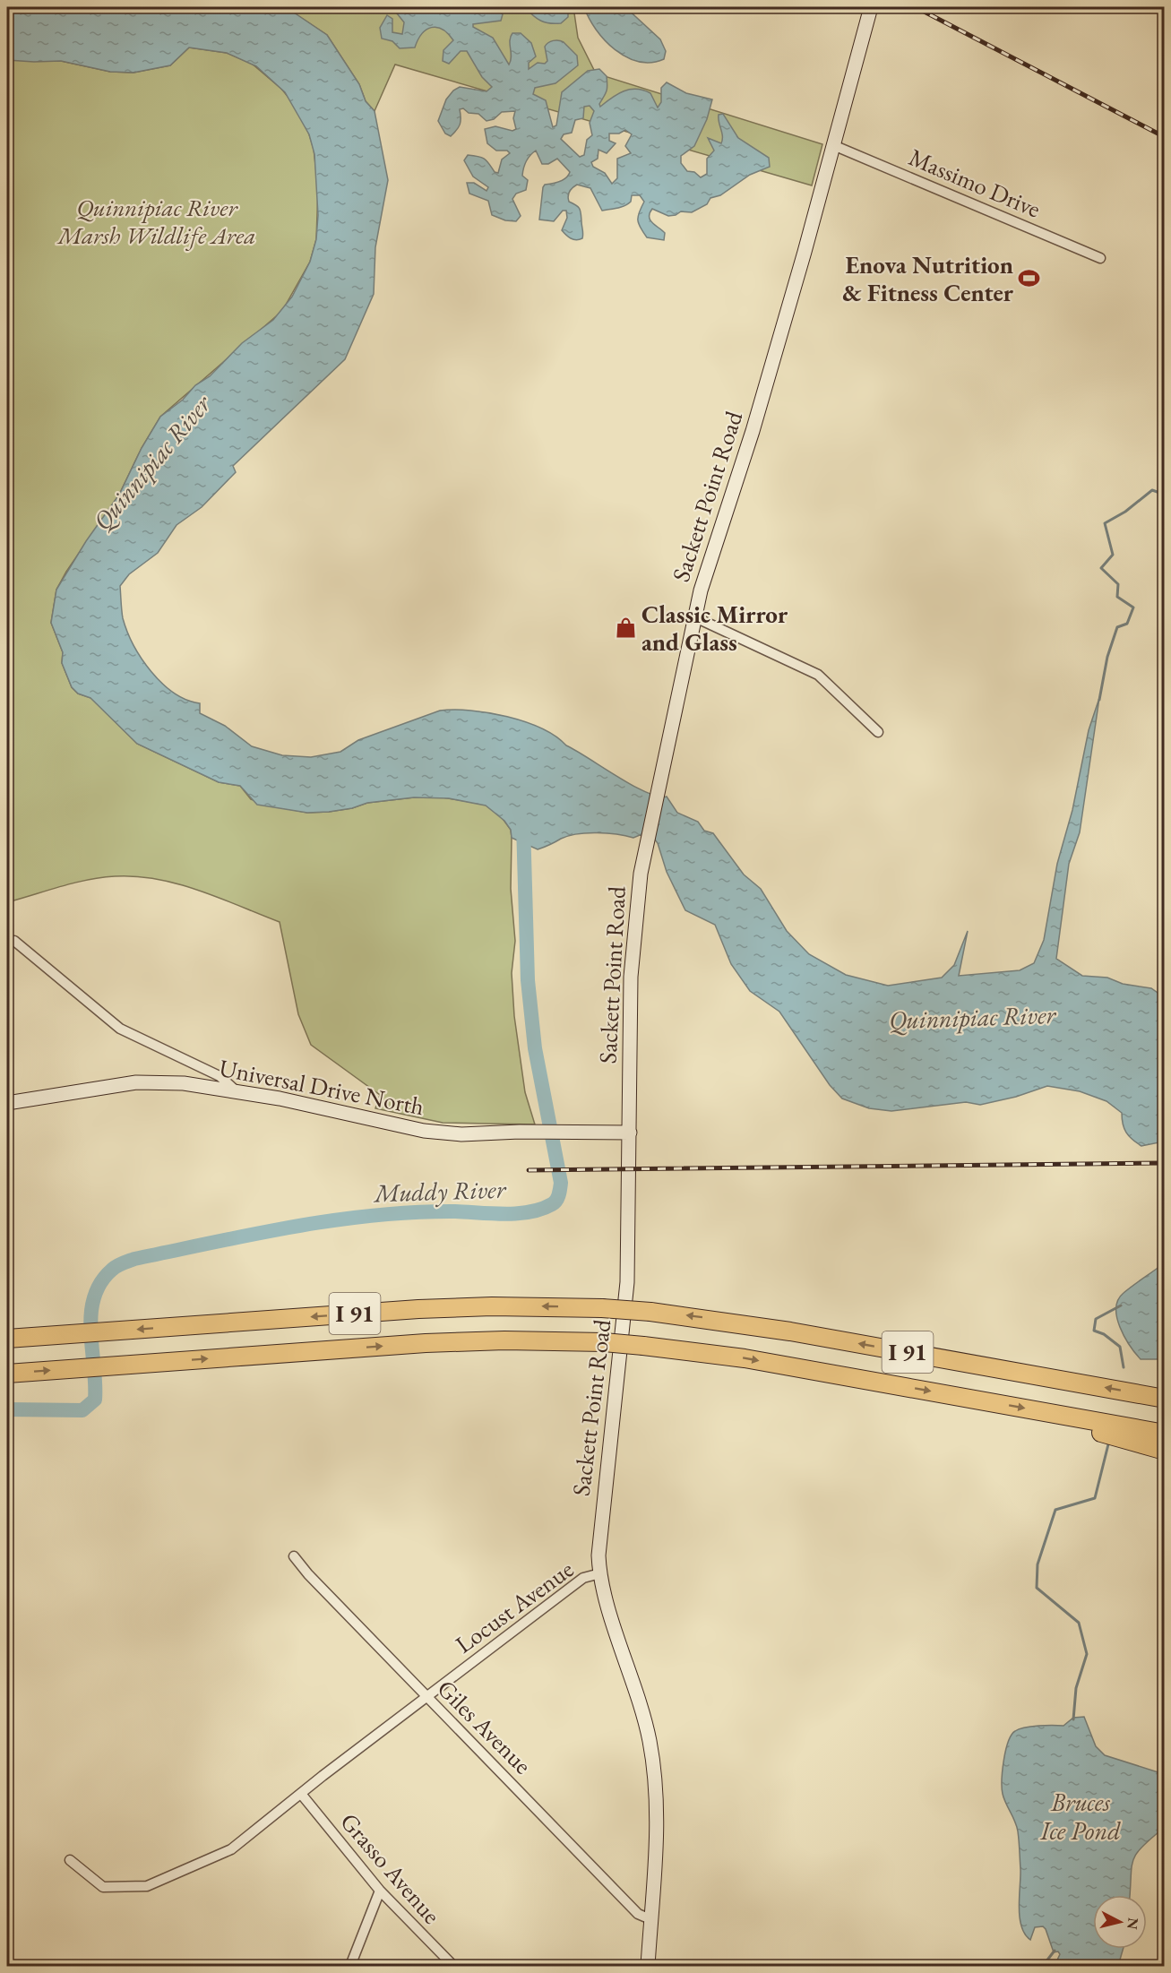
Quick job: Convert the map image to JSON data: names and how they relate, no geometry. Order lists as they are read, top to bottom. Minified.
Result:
{"streets":{"highway":["I 91"],"street":["Massimo Drive","Sackett Point Road","Universal Drive North","Locust Avenue","Giles Avenue","Grasso Avenue"]},"crossings":[["Massimo Drive","Sackett Point Road"],["Sackett Point Road","Universal Drive North"],["Sackett Point Road","Locust Avenue"],["Sackett Point Road","Giles Avenue"],["Locust Avenue","Giles Avenue"],["Locust Avenue","Grasso Avenue"]],"water":["Quinnipiac River","Muddy River","Bruces Ice Pond"],"parks":["Quinnipiac River Marsh Wildlife Area"],"places":{"sports":["Enova Nutrition & Fitness Center"],"shop":["Classic Mirror and Glass"]},"north":"right"}
